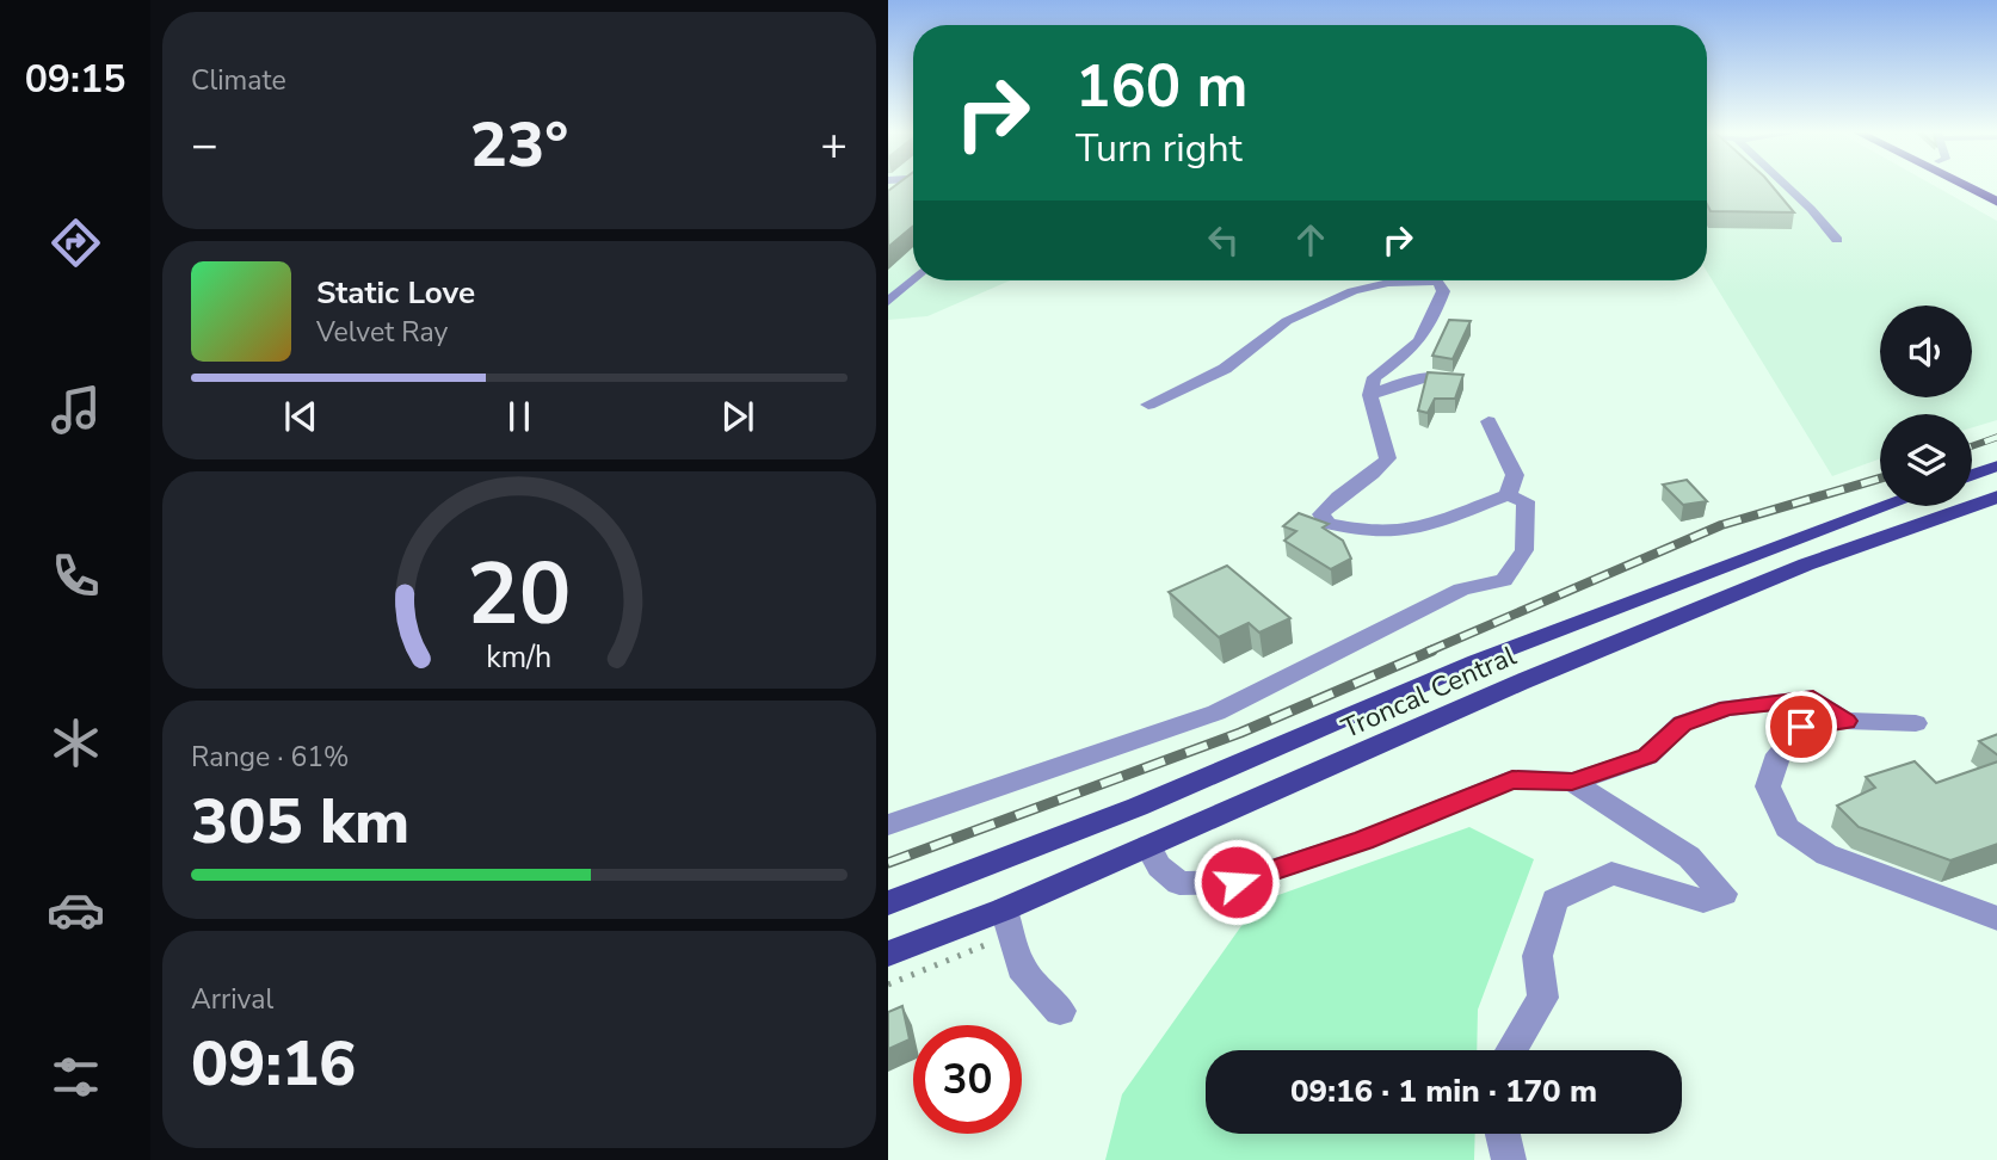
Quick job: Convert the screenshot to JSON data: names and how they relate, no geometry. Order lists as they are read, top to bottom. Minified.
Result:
{"streets":{"main road":["Troncal Central"]},"page":{"tabs":"09:15","tile":["Climate",["Range · 61%","305 km"],["Arrival","09:16"]],"turn":["160 m","Turn right"],"heat":["−","23°","+"],"song":["Static Love","Velvet Ray"],"limit":"30","trip":"09:16 · 1 min · 170 m","gauge":["20","km/h"]}}
